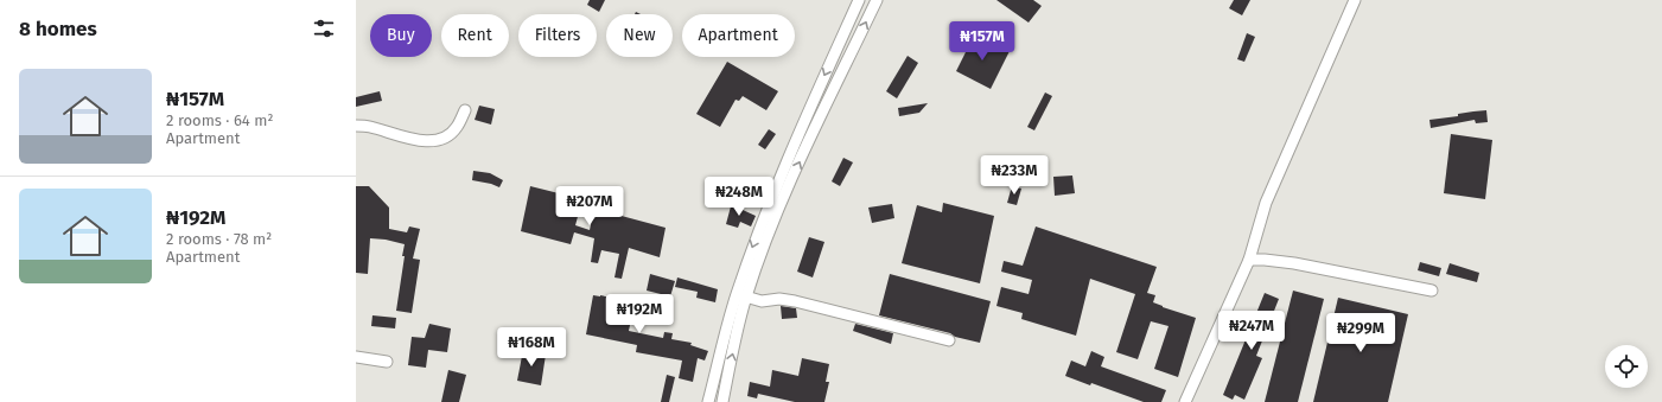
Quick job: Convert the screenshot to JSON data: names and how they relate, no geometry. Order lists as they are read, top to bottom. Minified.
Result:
{"page":{"heading":"8 homes","chip":["Buy","Rent","Filters","New","Apartment"],"price":["₦157M","₦233M","₦248M","₦207M","₦192M","₦247M","₦299M","₦168M"],"list":[{"name":"₦157M","note":"2 rooms · 64 m² · Apartment"},{"name":"₦192M","note":"2 rooms · 78 m² · Apartment"}]}}
